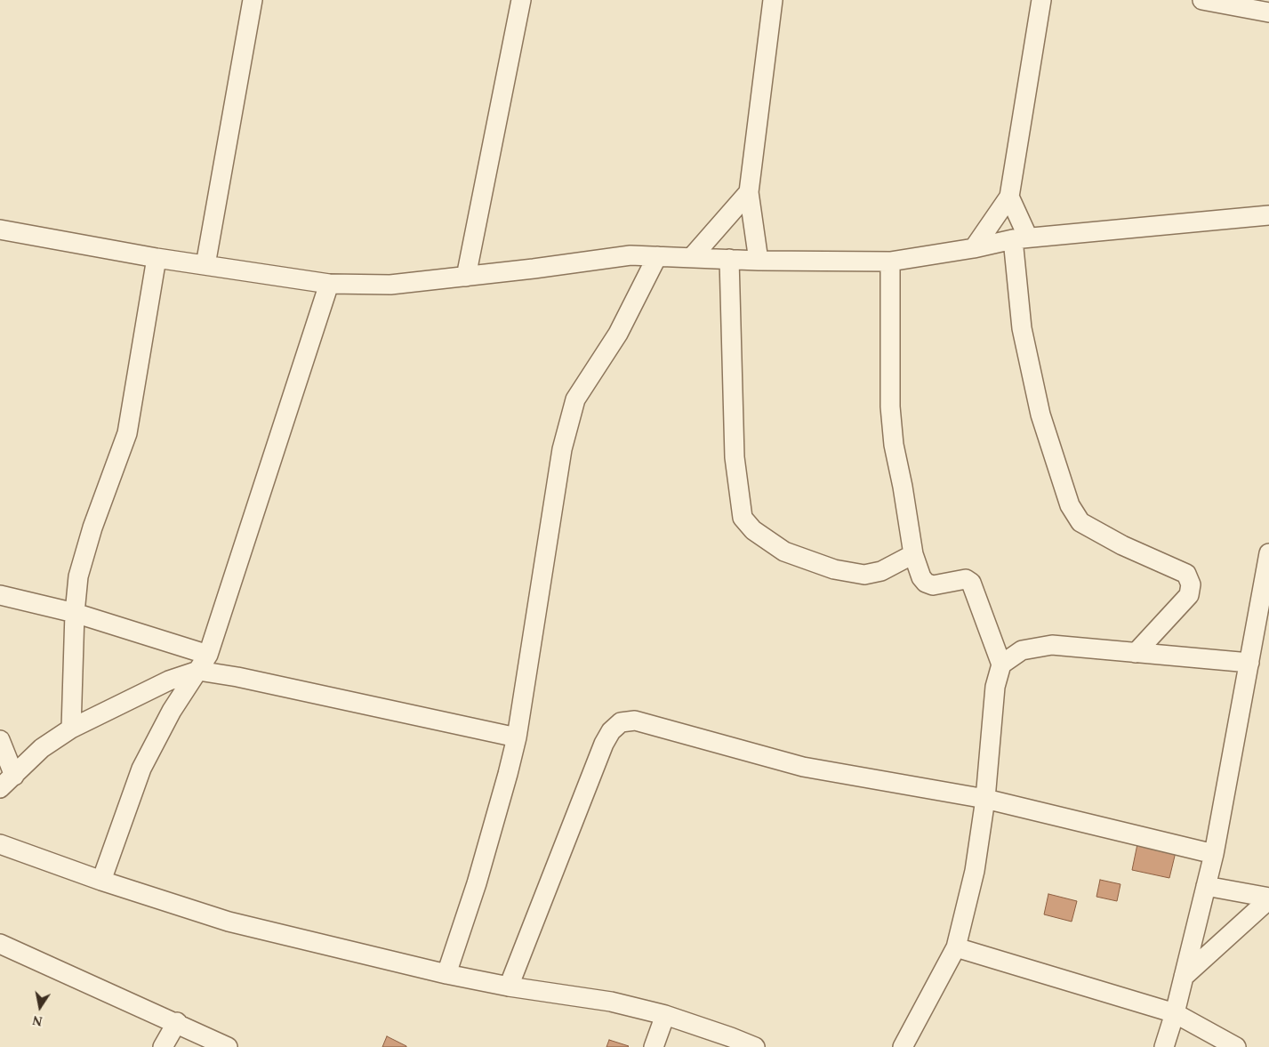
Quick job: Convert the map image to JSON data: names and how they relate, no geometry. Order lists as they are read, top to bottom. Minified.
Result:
{"north":"bottom"}
